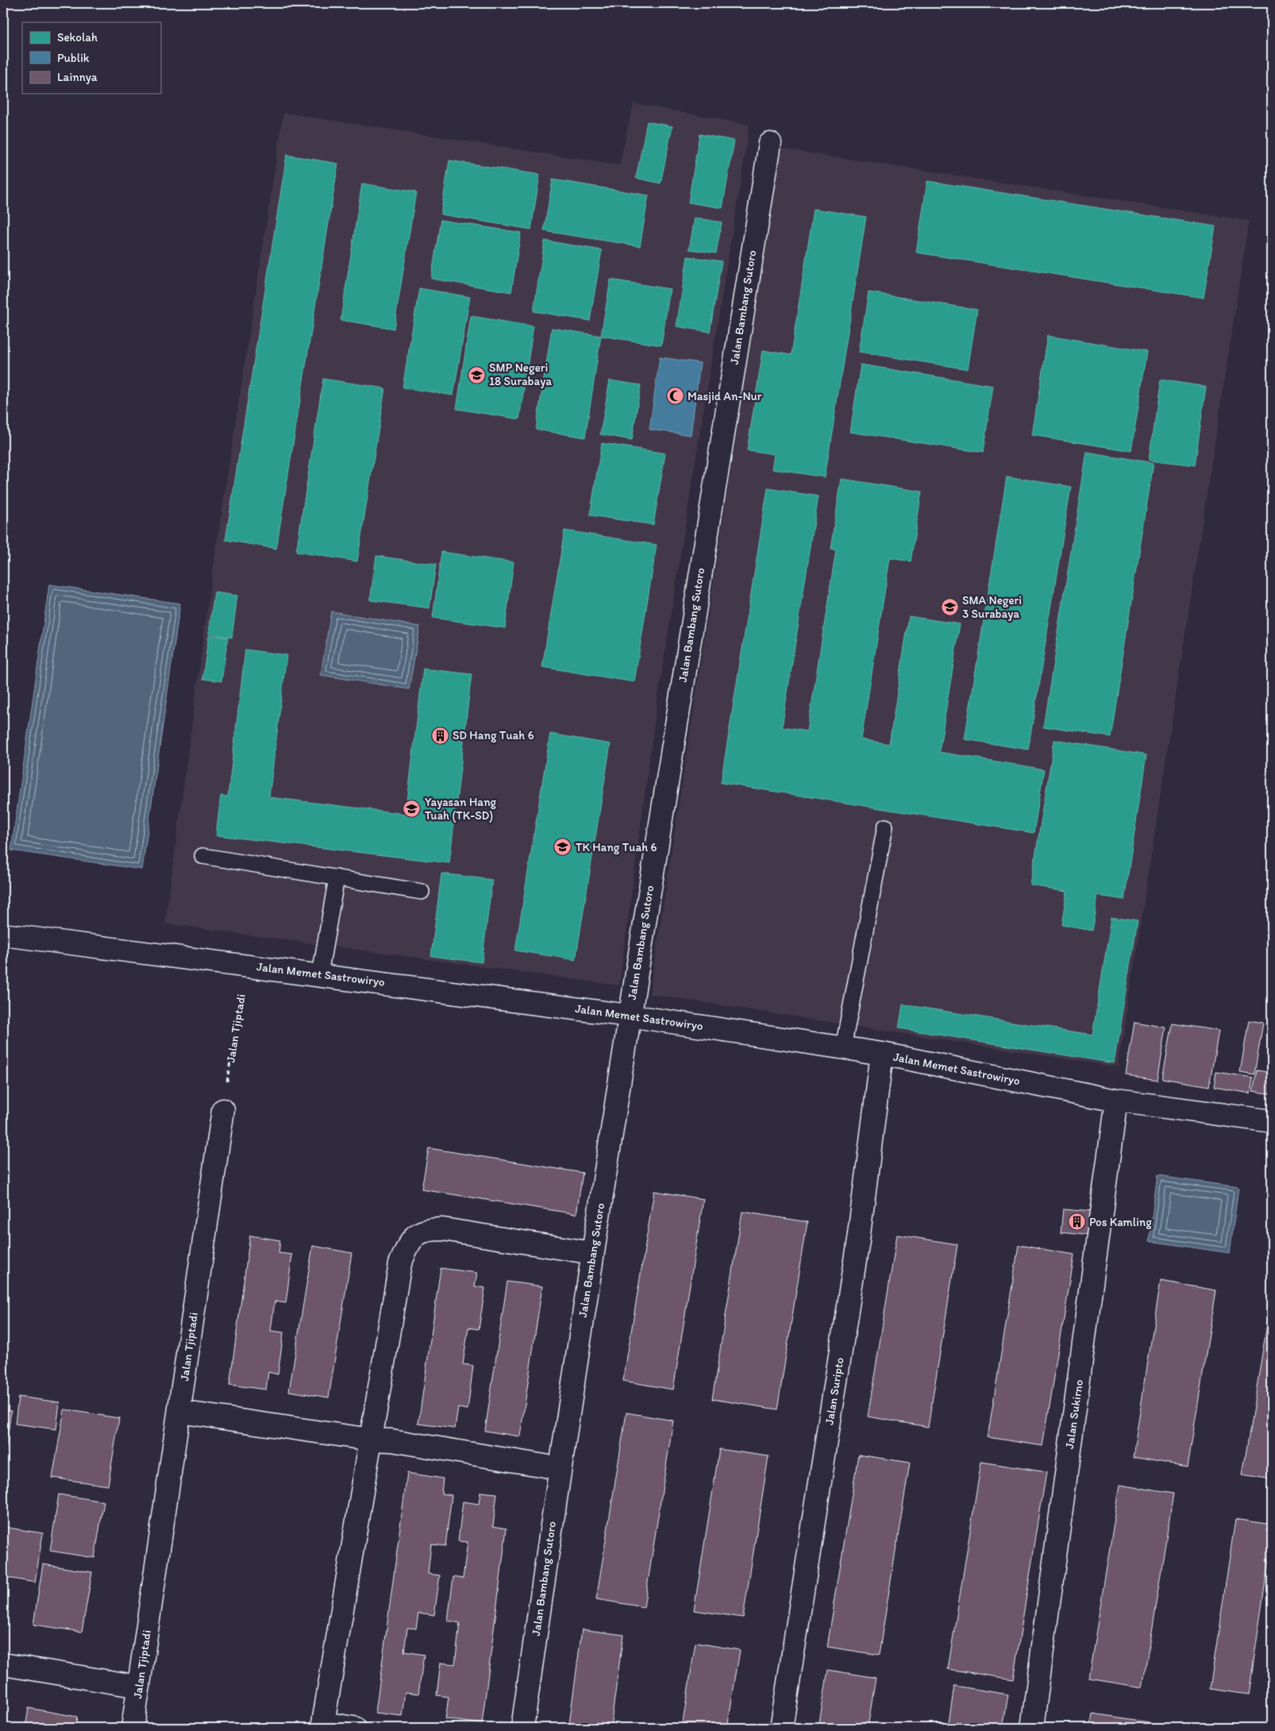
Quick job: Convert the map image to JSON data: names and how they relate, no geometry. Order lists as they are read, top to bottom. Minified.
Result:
{"streets":{"street":["Jalan Bambang Sutoro","Jalan Memet Sastrowiryo","Jalan Tjiptadi","Jalan Suripto","Jalan Sukirno"]},"crossings":[["Jalan Bambang Sutoro","Jalan Memet Sastrowiryo"],["Jalan Memet Sastrowiryo","Jalan Tjiptadi"],["Jalan Memet Sastrowiryo","Jalan Suripto"],["Jalan Memet Sastrowiryo","Jalan Sukirno"]],"places":{"school or university":["SMP Negeri 18 Surabaya","SMA Negeri 3 Surabaya","Yayasan Hang Tuah (TK-SD)","TK Hang Tuah 6"],"mosque":["Masjid An-Nur"],"building":["SD Hang Tuah 6","Pos Kamling"]},"legend":["Sekolah","Publik","Lainnya"]}
